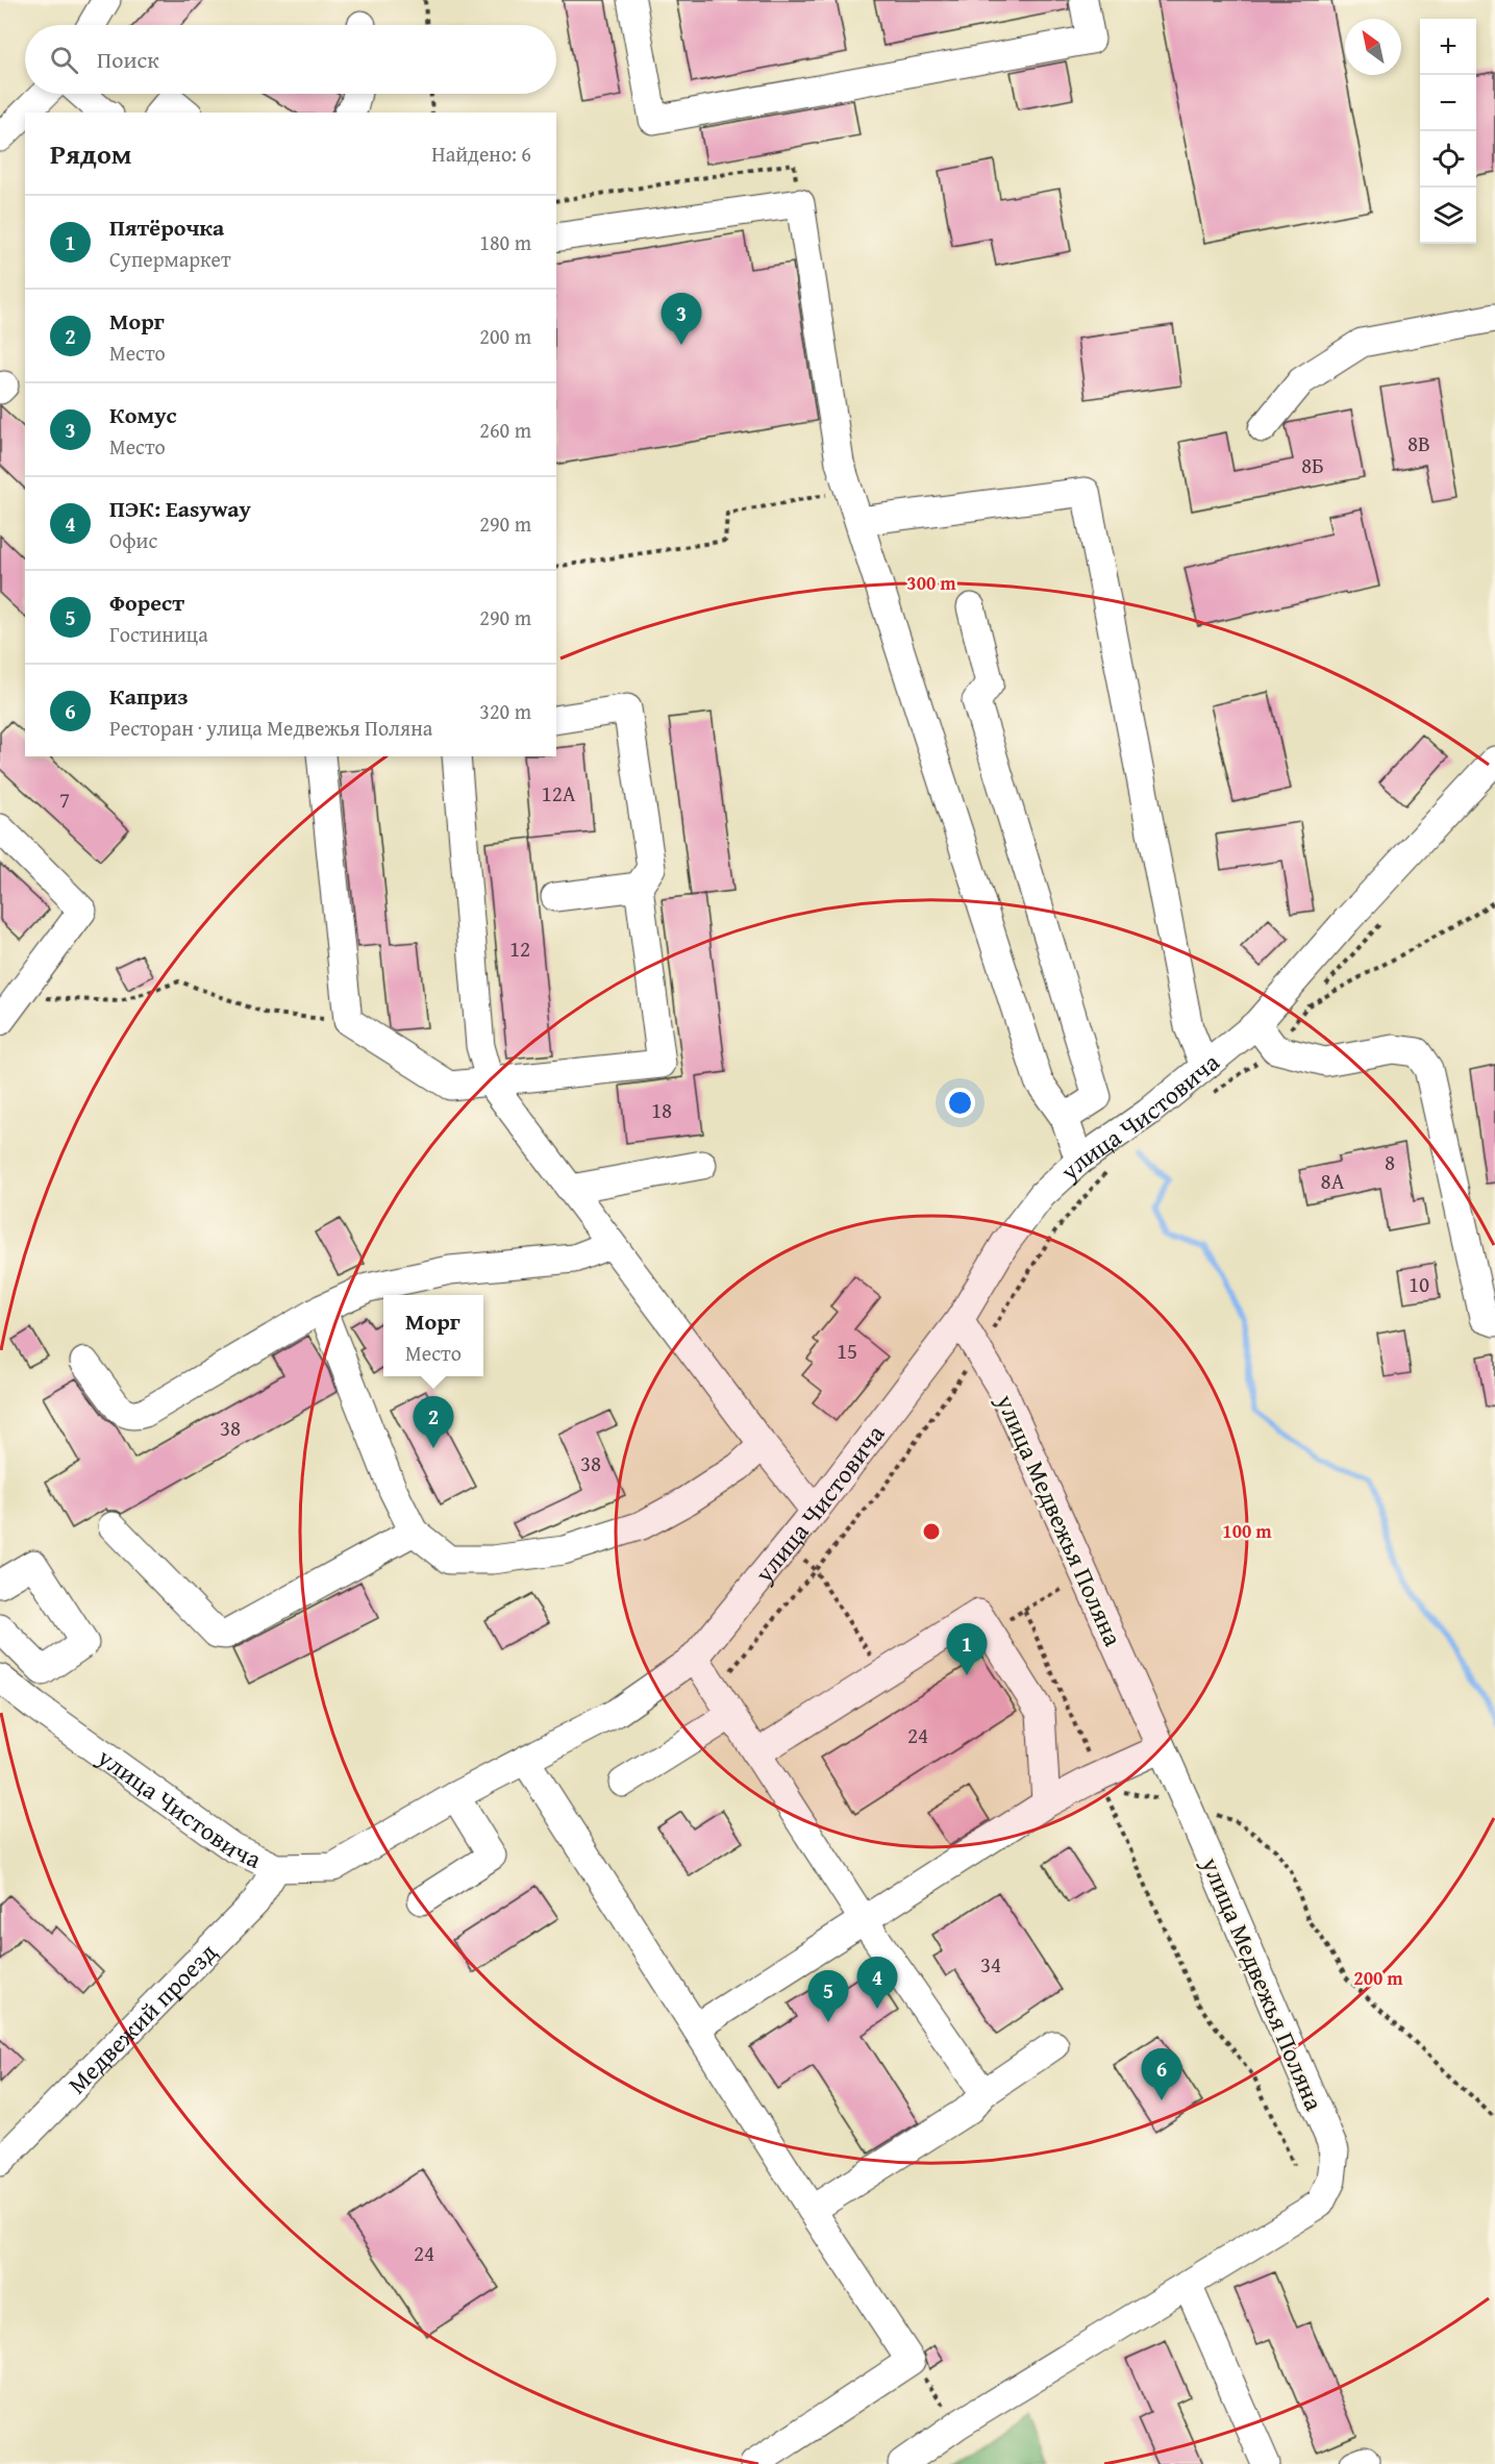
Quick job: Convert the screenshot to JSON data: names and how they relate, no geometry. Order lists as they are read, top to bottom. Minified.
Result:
{"streets":{"street":["улица Чистовича","улица Медвежья Поляна","Медвежий проезд"]},"crossings":[["улица Чистовича","улица Медвежья Поляна"],["улица Чистовича","Медвежий проезд"]],"house_numbers":["8В","8Б","12А","7","12","18","8","8А","10","15","38","38","24","34","24"],"north":"top left","page":{"map_buttons":["+","−"],"search":"Поиск","heading":["Рядом","Найдено: 6"],"list":[{"mark":"1","name":"Пятёрочка","note":"Супермаркет","value":"180 m"},{"mark":"2","name":"Морг","note":"Место","value":"200 m"},{"mark":"3","name":"Комус","note":"Место","value":"260 m"},{"mark":"4","name":"ПЭК: Easyway","note":"Офис","value":"290 m"},{"mark":"5","name":"Форест","note":"Гостиница","value":"290 m"},{"mark":"6","name":"Каприз","note":"Ресторан · улица Медвежья Поляна","value":"320 m"}],"pins":["3","2","1","4","5","6"],"popup":["Морг","Место"]},"rings":["300 m","100 m","200 m"]}
